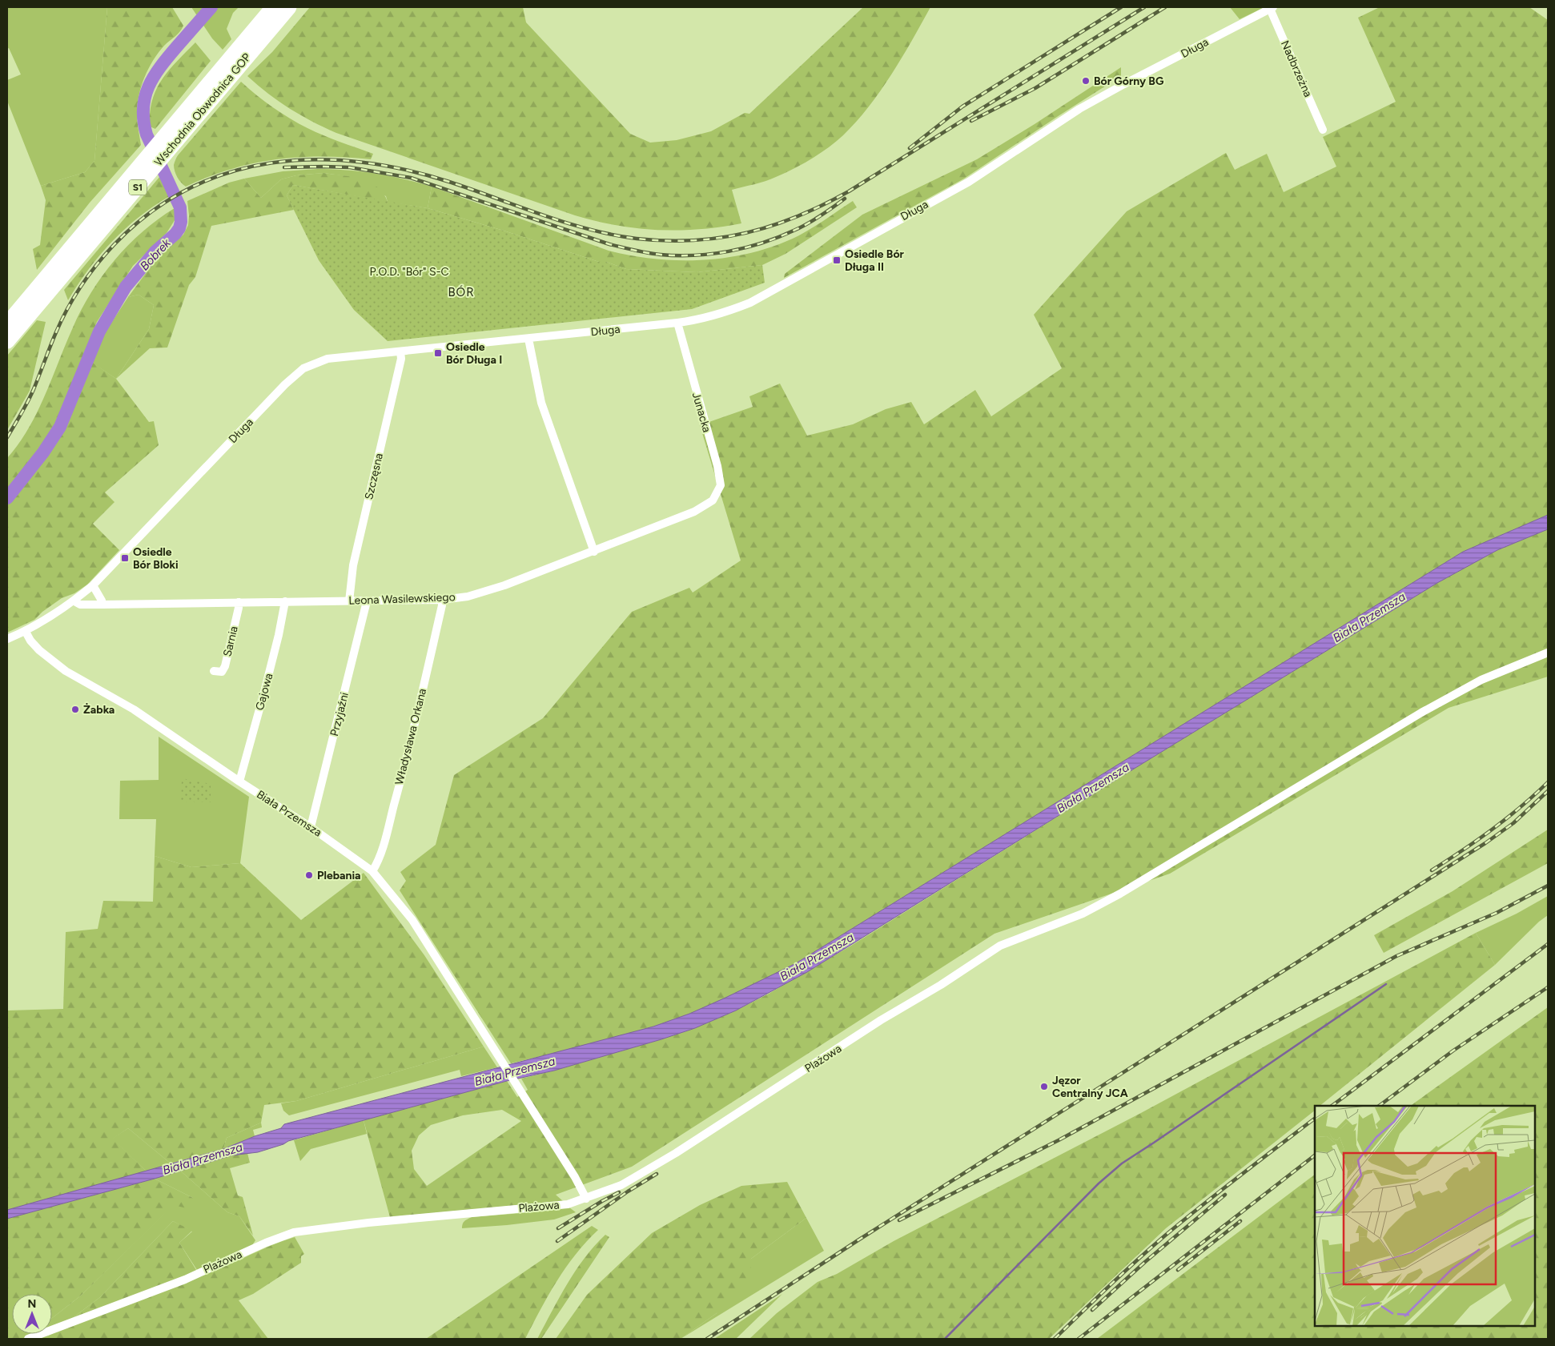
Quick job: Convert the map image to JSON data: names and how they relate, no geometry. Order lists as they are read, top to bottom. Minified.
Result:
{"streets":{"highway":["Wschodnia Obwodnica GOP","S1"],"street":["Długa","Nadbrzeżna","Junacka","Szczęsna","Leona Wasilewskiego","Sarnia","Gajowa","Przyjaźni","Władysława Orkana","Biała Przemsza","Plażowa"]},"crossings":[["Długa","Nadbrzeżna"],["Długa","Junacka"],["Długa","Szczęsna"],["Długa","Leona Wasilewskiego"],["Długa","Biała Przemsza"],["Junacka","Leona Wasilewskiego"],["Szczęsna","Leona Wasilewskiego"],["Leona Wasilewskiego","Sarnia"],["Leona Wasilewskiego","Gajowa"],["Leona Wasilewskiego","Przyjaźni"],["Leona Wasilewskiego","Władysława Orkana"],["Gajowa","Biała Przemsza"],["Przyjaźni","Biała Przemsza"],["Władysława Orkana","Biała Przemsza"],["Biała Przemsza","Plażowa"]],"districts":["BÓR"],"water":["Bobrek","Biała Przemsza"],"parks":["P.O.D. \"Bór\" S-C"],"places":{"other":["Bór Górny BG","Żabka","Plebania","Jęzor Centralny JCA"],"transit":["Osiedle Bór Długa II","Osiedle Bór Długa I","Osiedle Bór Bloki"]},"north":"top"}
